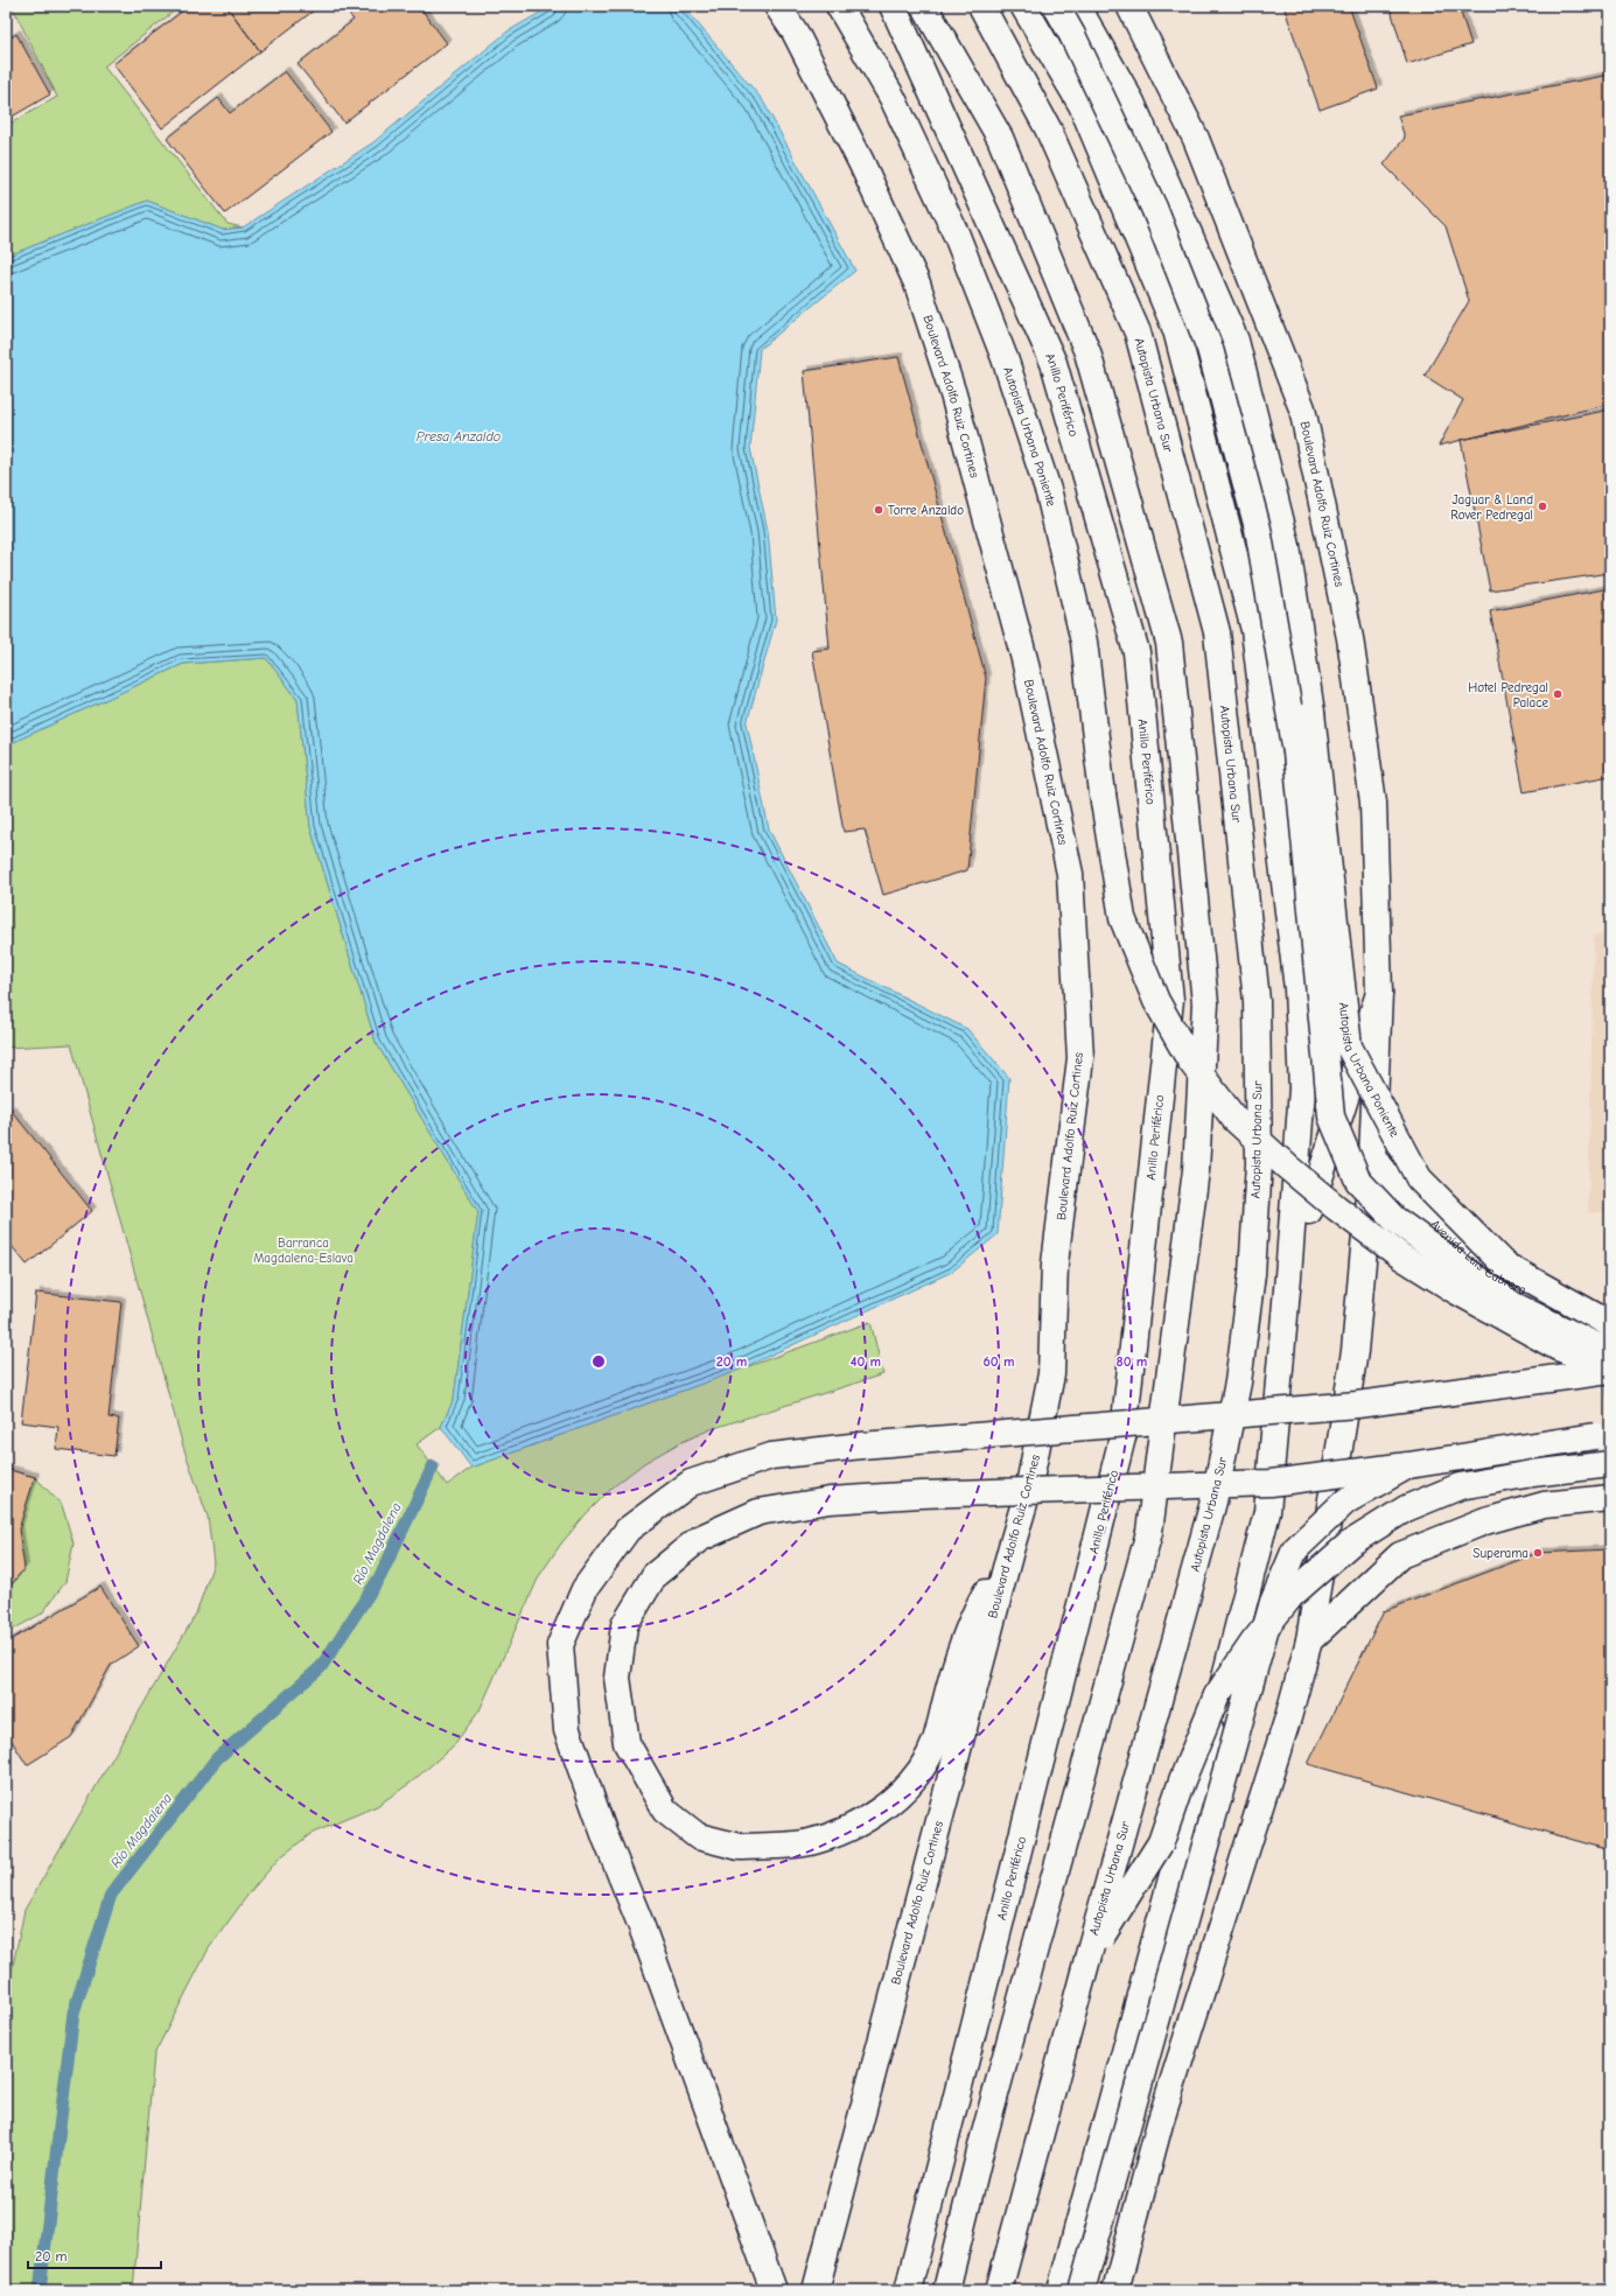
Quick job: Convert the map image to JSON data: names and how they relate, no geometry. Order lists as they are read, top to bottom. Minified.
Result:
{"streets":{"main road":["Autopista Urbana Sur","Anillo Periférico","Boulevard Adolfo Ruiz Cortines","Autopista Urbana Poniente","Avenida Luis Cabrera"]},"crossings":[["Boulevard Adolfo Ruiz Cortines","Avenida Luis Cabrera"]],"water":["Presa Anzaldo","Río Magdalena"],"parks":["Barranca Magdalena-Eslava"],"places":["Jaguar & Land Rover Pedregal","Torre Anzaldo","Hotel Pedregal Palace","Superama"],"scale_bar":"20 m","rings":["20 m","40 m","60 m","80 m"]}
